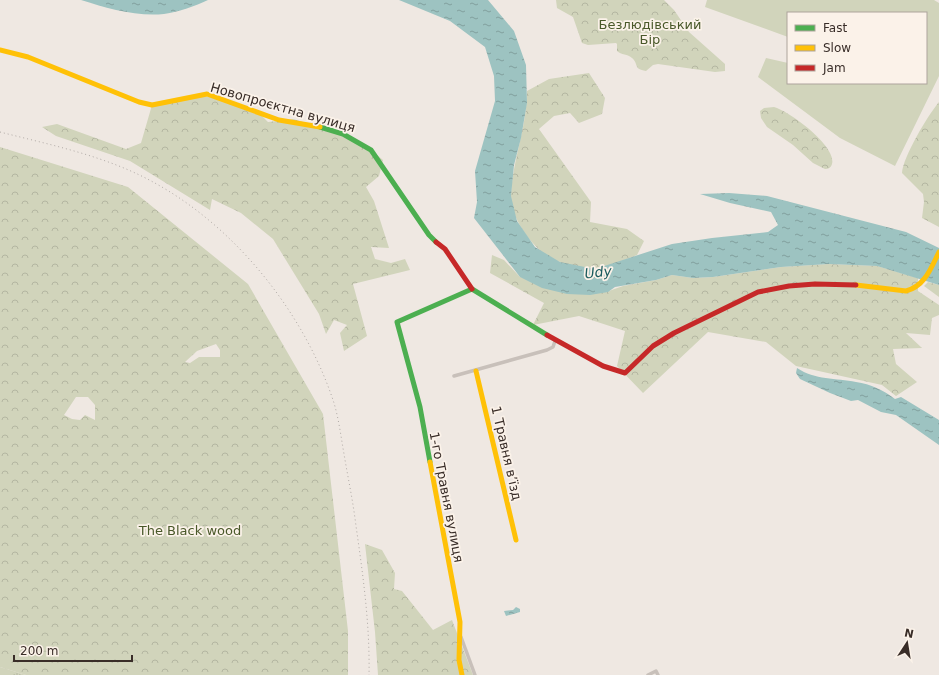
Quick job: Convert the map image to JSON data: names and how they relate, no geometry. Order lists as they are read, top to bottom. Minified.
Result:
{"streets":{"street":["Новопроєктна вулиця","1 Травня в’їзд","1-го Травня вулиця"]},"crossings":[["Новопроєктна вулиця","1-го Травня вулиця"]],"water":["Udy"],"parks":["Безлюдівський Бір","The Black wood"],"legend":["Fast","Slow","Jam"],"scale_bar":"200 m","north":"top"}
